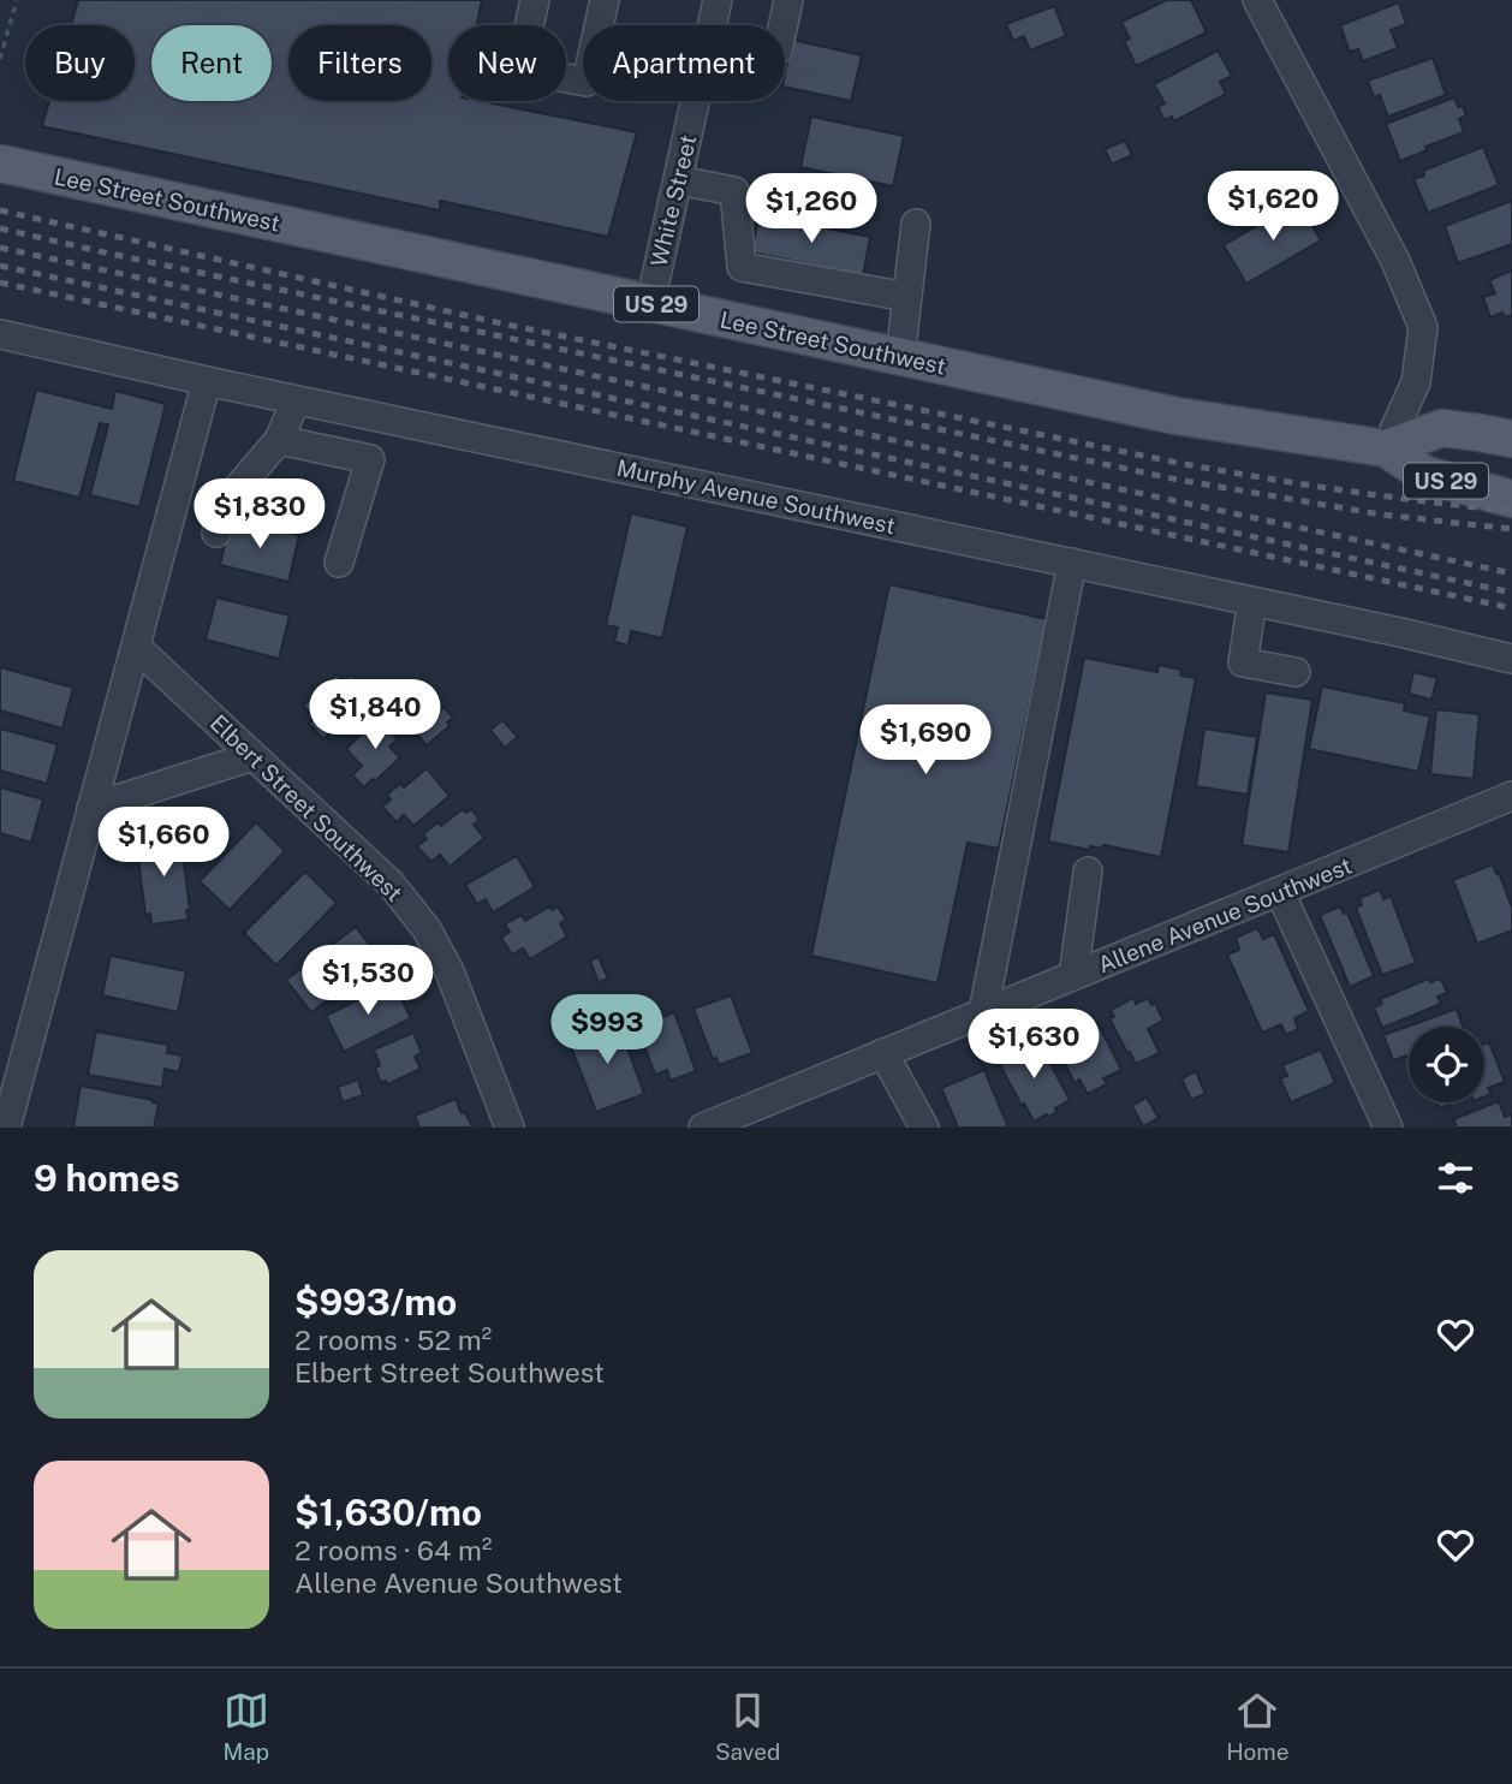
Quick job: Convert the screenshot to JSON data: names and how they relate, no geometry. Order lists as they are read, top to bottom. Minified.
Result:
{"streets":{"main road":["Lee Street Southwest","US 29"],"street":["White Street","Murphy Avenue Southwest","Elbert Street Southwest","Allene Avenue Southwest"]},"crossings":[["Lee Street Southwest","White Street"],["Lee Street Southwest","US 29"]],"page":{"chip":["Buy","Rent","Filters","New","Apartment"],"price":["$1,620","$1,260","$1,830","$1,840","$1,690","$1,660","$1,530","$993","$1,630"],"heading":"9 homes","list":[{"name":"$993/mo","note":"2 rooms · 52 m² · Elbert Street Southwest"},{"name":"$1,630/mo","note":"2 rooms · 64 m² · Allene Avenue Southwest"}],"tabs":["Map","Saved","Home"]}}
